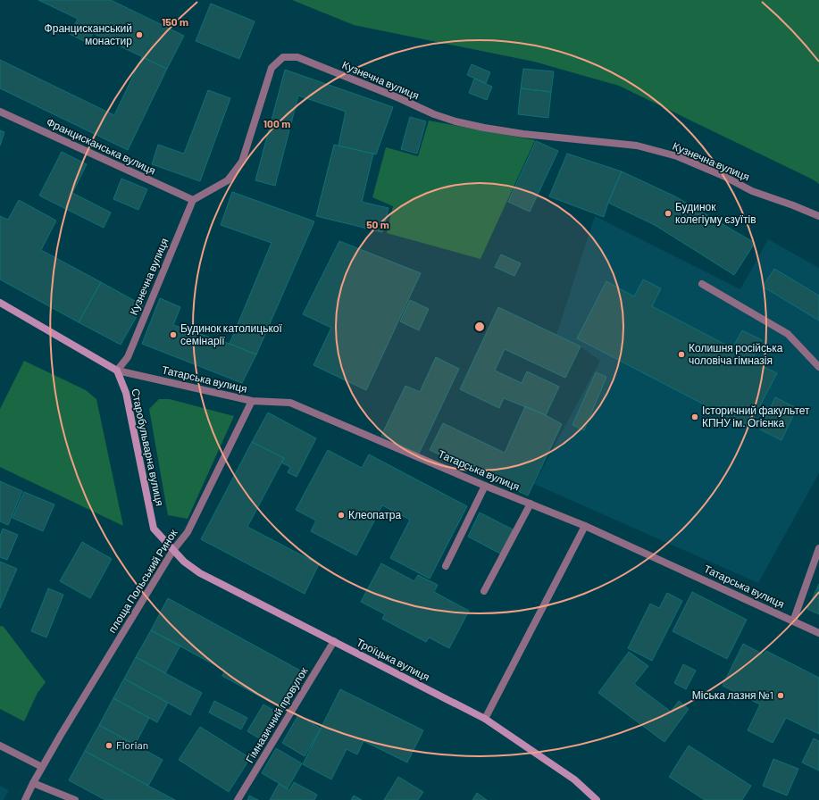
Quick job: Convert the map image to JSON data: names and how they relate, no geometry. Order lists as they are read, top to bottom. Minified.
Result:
{"streets":{"main road":["Старобульварна вулиця","Троїцька вулиця"],"street":["Кузнечна вулиця","Францисканська вулиця","Татарська вулиця","площа Польський Ринок","Гімназичний провулок"]},"crossings":[["Кузнечна вулиця","Францисканська вулиця"],["Кузнечна вулиця","Татарська вулиця"],["Кузнечна вулиця","Старобульварна вулиця"],["Татарська вулиця","Старобульварна вулиця"],["Татарська вулиця","площа Польський Ринок"],["Старобульварна вулиця","площа Польський Ринок"],["Старобульварна вулиця","Троїцька вулиця"],["площа Польський Ринок","Троїцька вулиця"],["Троїцька вулиця","Гімназичний провулок"]],"places":["Францисканський монастир","Будинок колегіуму єзуїтів","Будинок католицької семінарії","Колишня російська чоловіча гімназія","Історичний факультет КПНУ ім. Огієнка","Клеопатра","Міська лазня №1","Florian"],"rings":["150 m","100 m","50 m"]}
